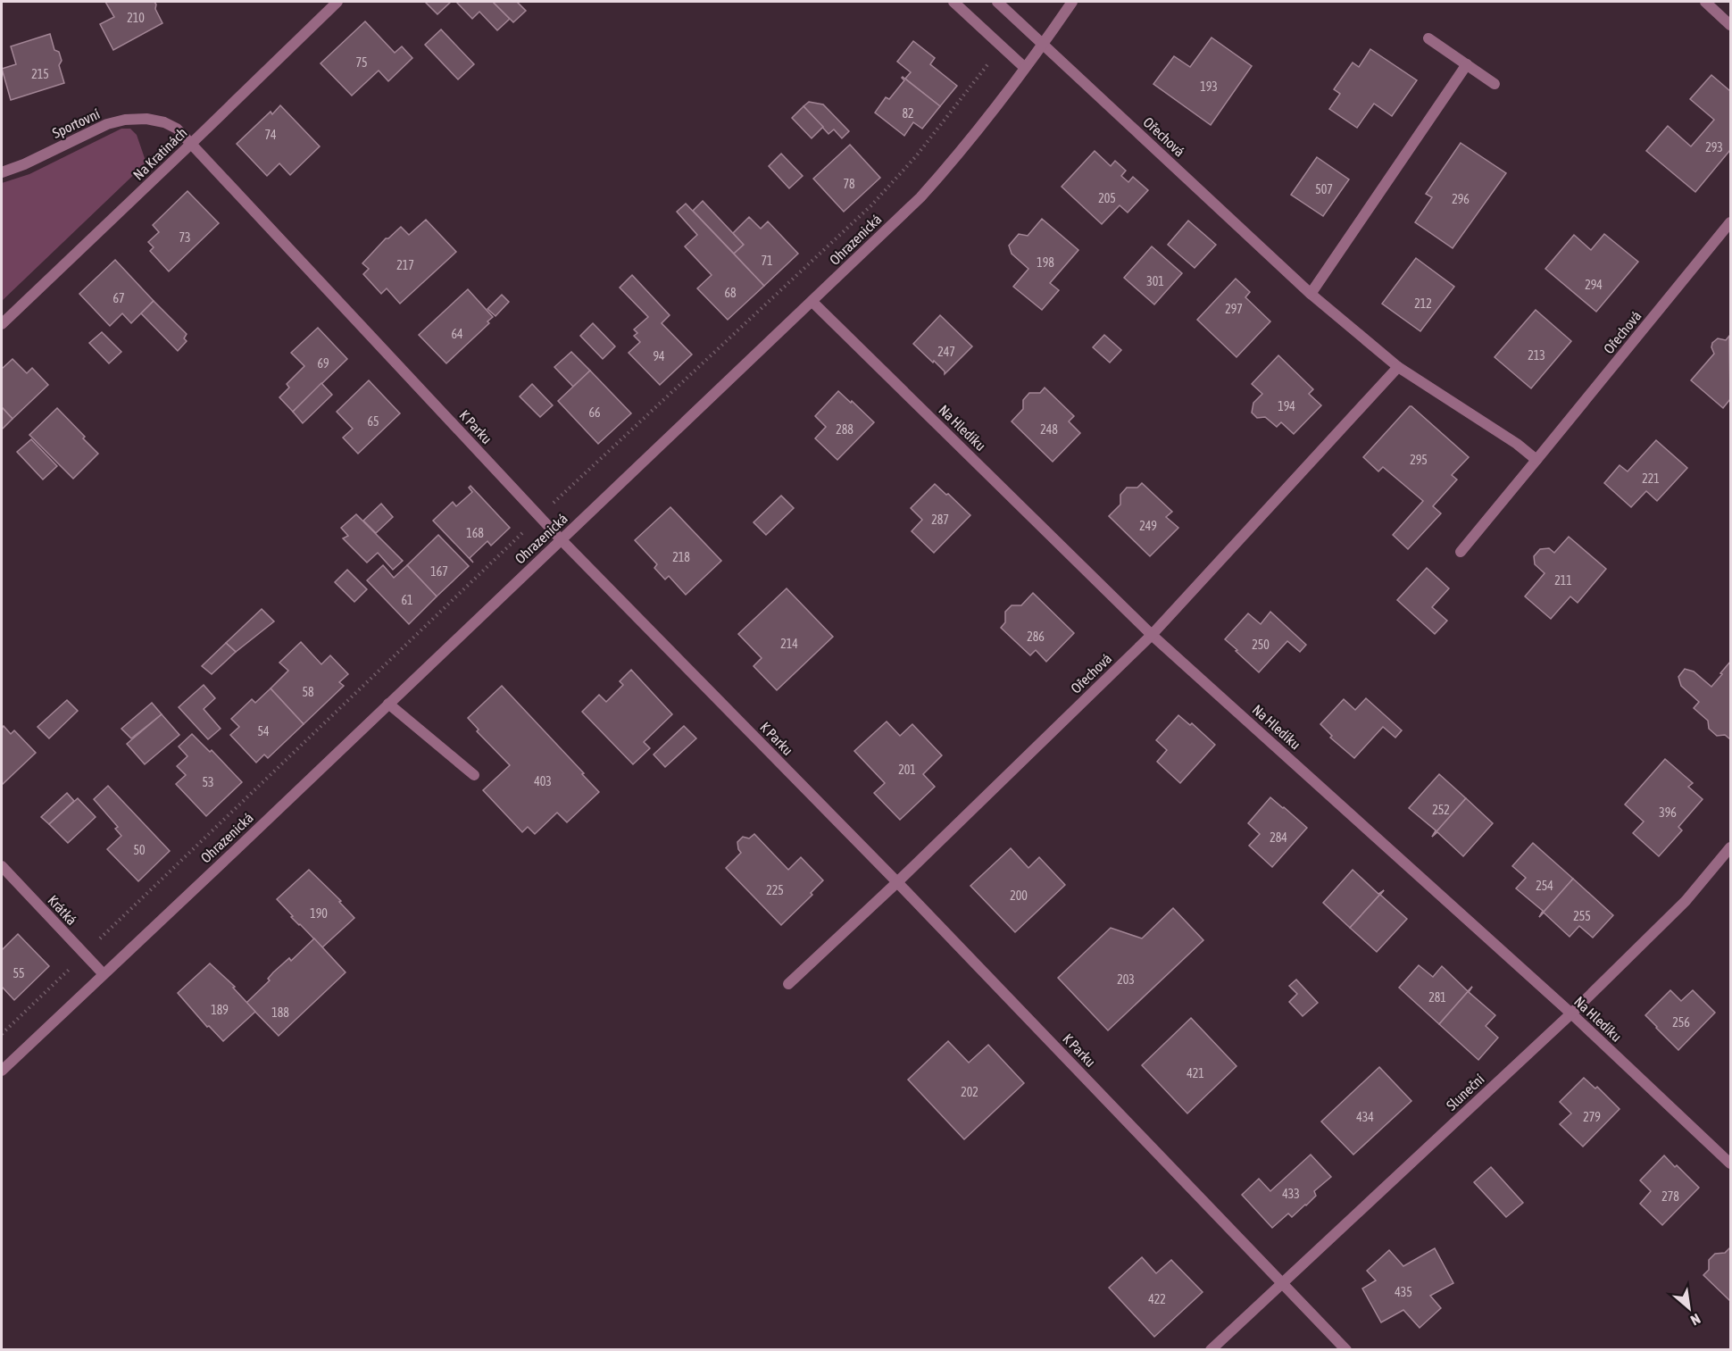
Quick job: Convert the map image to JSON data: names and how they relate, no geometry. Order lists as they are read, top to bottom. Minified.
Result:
{"streets":{"street":["Sportovní","Ořechová","Na Kratinách","Ohrazenická","K Parku","Na Hledíku","Krátká","Sluneční"]},"crossings":[["Sportovní","Na Kratinách"],["Sportovní","K Parku"],["Ořechová","Ohrazenická"],["Ořechová","K Parku"],["Ořechová","Na Hledíku"],["Na Kratinách","K Parku"],["Ohrazenická","K Parku"],["Ohrazenická","Na Hledíku"],["Ohrazenická","Krátká"],["K Parku","Sluneční"],["Na Hledíku","Sluneční"]],"house_numbers":["210","75","215","193","82","74","293","78","507","205","296","73","71","198","217","301","294","68","67","212","297","64","247","213","94","69","194","66","65","288","248","295","221","287","249","168","218","167","211","61","286","214","250","58","54","201","403","53","252","396","284","50","254","225","200","190","255","55","203","281","189","188","256","421","202","434","279","433","278","435","422"],"north":"bottom right"}
